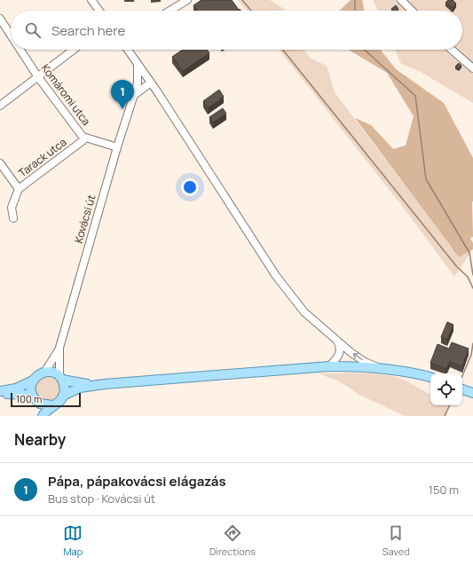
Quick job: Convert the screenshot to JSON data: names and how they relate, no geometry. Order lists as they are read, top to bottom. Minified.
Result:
{"streets":{"street":["Komáromi utca","Tarack utca","Kovácsi út"]},"crossings":[["Komáromi utca","Tarack utca"],["Komáromi utca","Kovácsi út"]],"scale_bar":"100 m","page":{"search":"Search here","pins":"1","scale":"100 m","heading":"Nearby","list":[{"mark":"1","name":"Pápa, pápakovácsi elágazás","note":"Bus stop · Kovácsi út","value":"150 m"}],"nav":["Map","Directions","Saved"]}}
